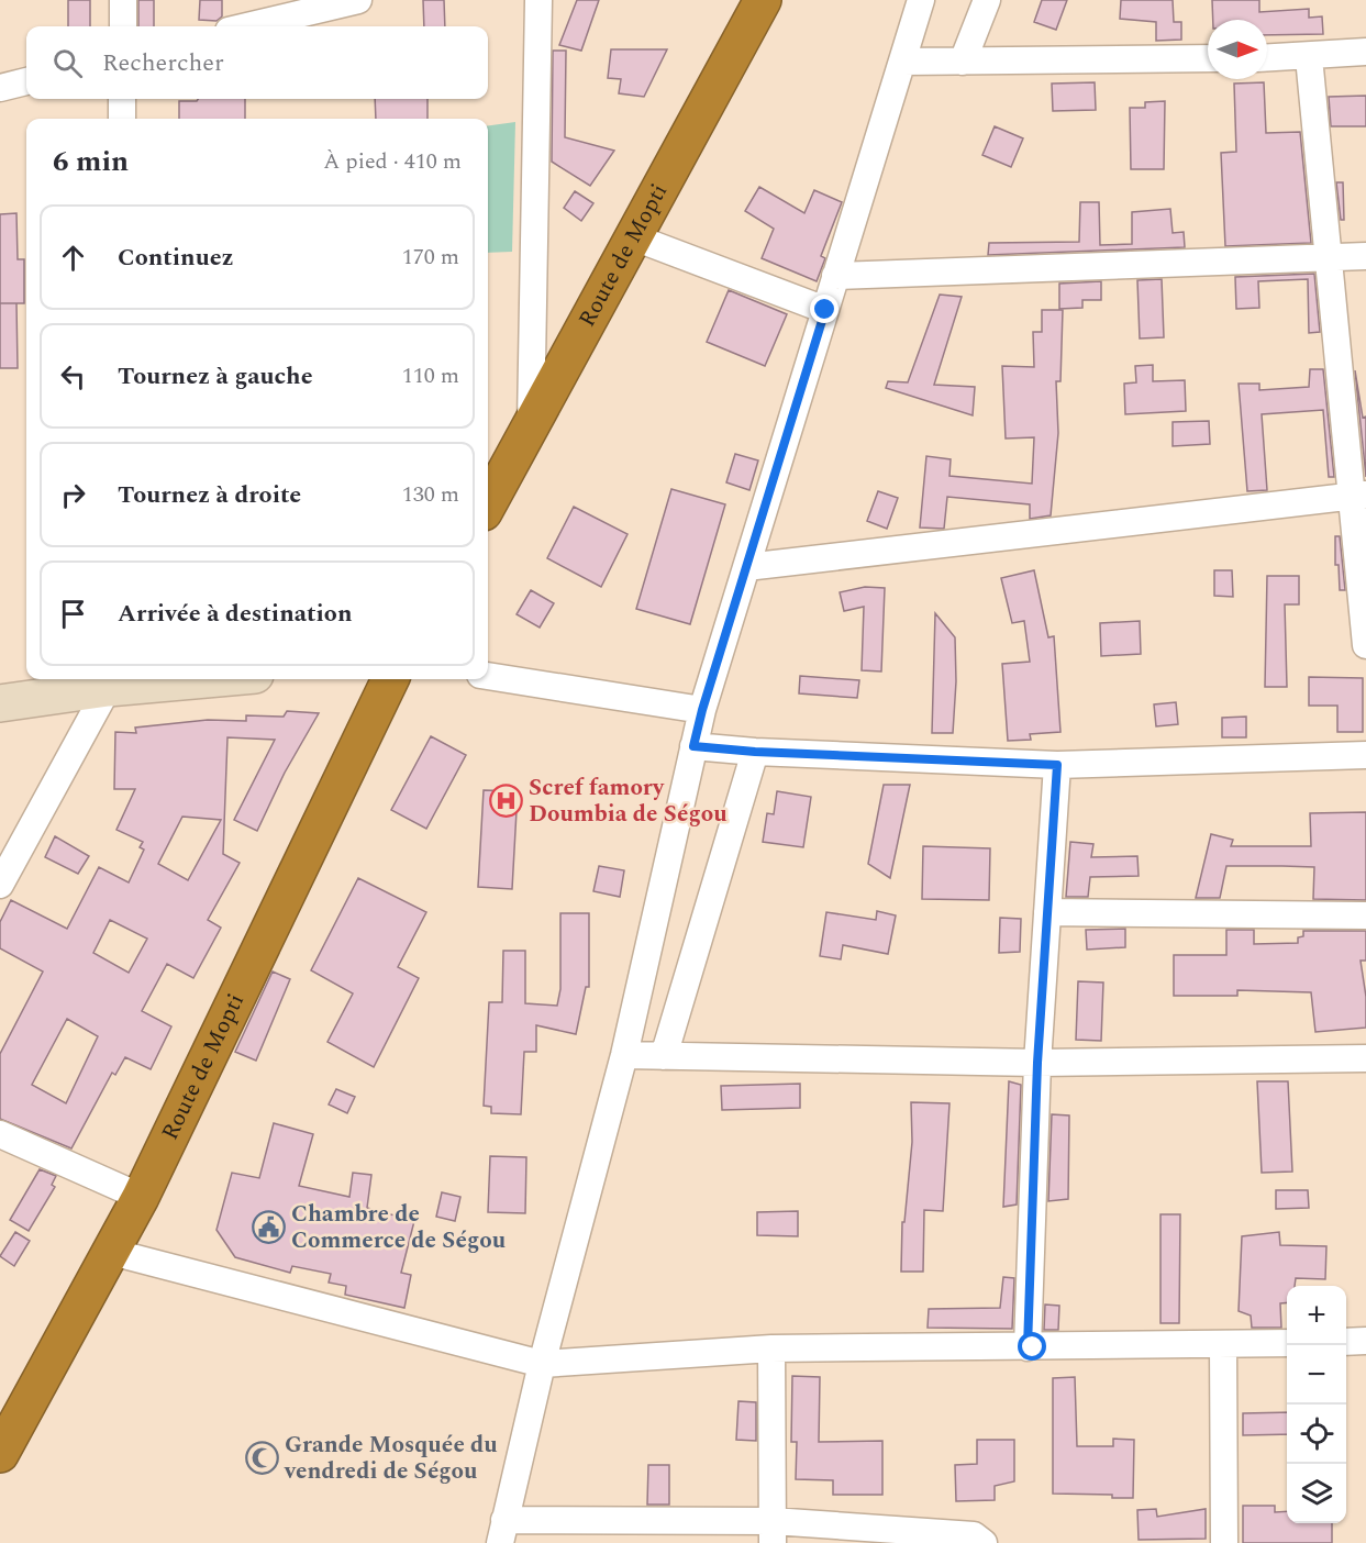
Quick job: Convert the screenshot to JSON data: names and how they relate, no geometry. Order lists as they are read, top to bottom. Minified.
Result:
{"streets":{"highway":["Route de Mopti"]},"places":{"hospital":["Scref famory Doumbia de Ségou"],"public building":["Chambre de Commerce de Ségou"],"mosque":["Grande Mosquée du vendredi de Ségou"]},"north":"right","page":{"search":"Rechercher","heading":["6 min","À pied · 410 m"],"list":[["Continuez","170 m"],["Tournez à gauche","110 m"],["Tournez à droite","130 m"],"Arrivée à destination"],"map_buttons":["+","−"]}}
